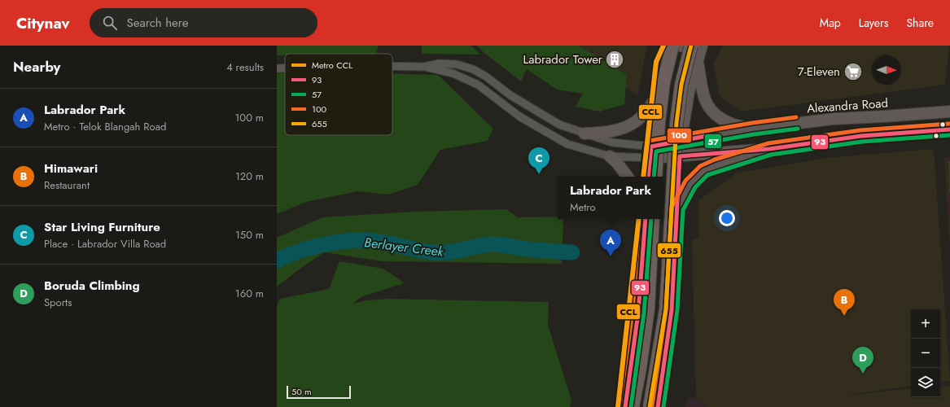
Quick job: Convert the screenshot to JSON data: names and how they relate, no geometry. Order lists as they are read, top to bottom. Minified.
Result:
{"streets":{"main road":["Alexandra Road"]},"water":["Berlayer Creek"],"places":{"building":["Labrador Tower"],"supermarket":["7-Eleven"]},"lines":["metro line CCL","transit line 655","transit line 100","transit line 57","transit line 93"],"legend":["Metro CCL","93","57","100","655"],"scale_bar":"50 m","north":"right","page":{"header":"Citynav","search":"Search here","nav":["Map","Layers","Share"],"heading":["Nearby","4 results"],"list":[{"mark":"A","name":"Labrador Park","note":"Metro · Telok Blangah Road","value":"100 m"},{"mark":"B","name":"Himawari","note":"Restaurant","value":"120 m"},{"mark":"C","name":"Star Living Furniture","note":"Place · Labrador Villa Road","value":"150 m"},{"mark":"D","name":"Boruda Climbing","note":"Sports","value":"160 m"}],"pins":["C","A","B","D"],"popup":["Labrador Park","Metro"],"map_buttons":["+","−"],"scale":"50 m"}}
